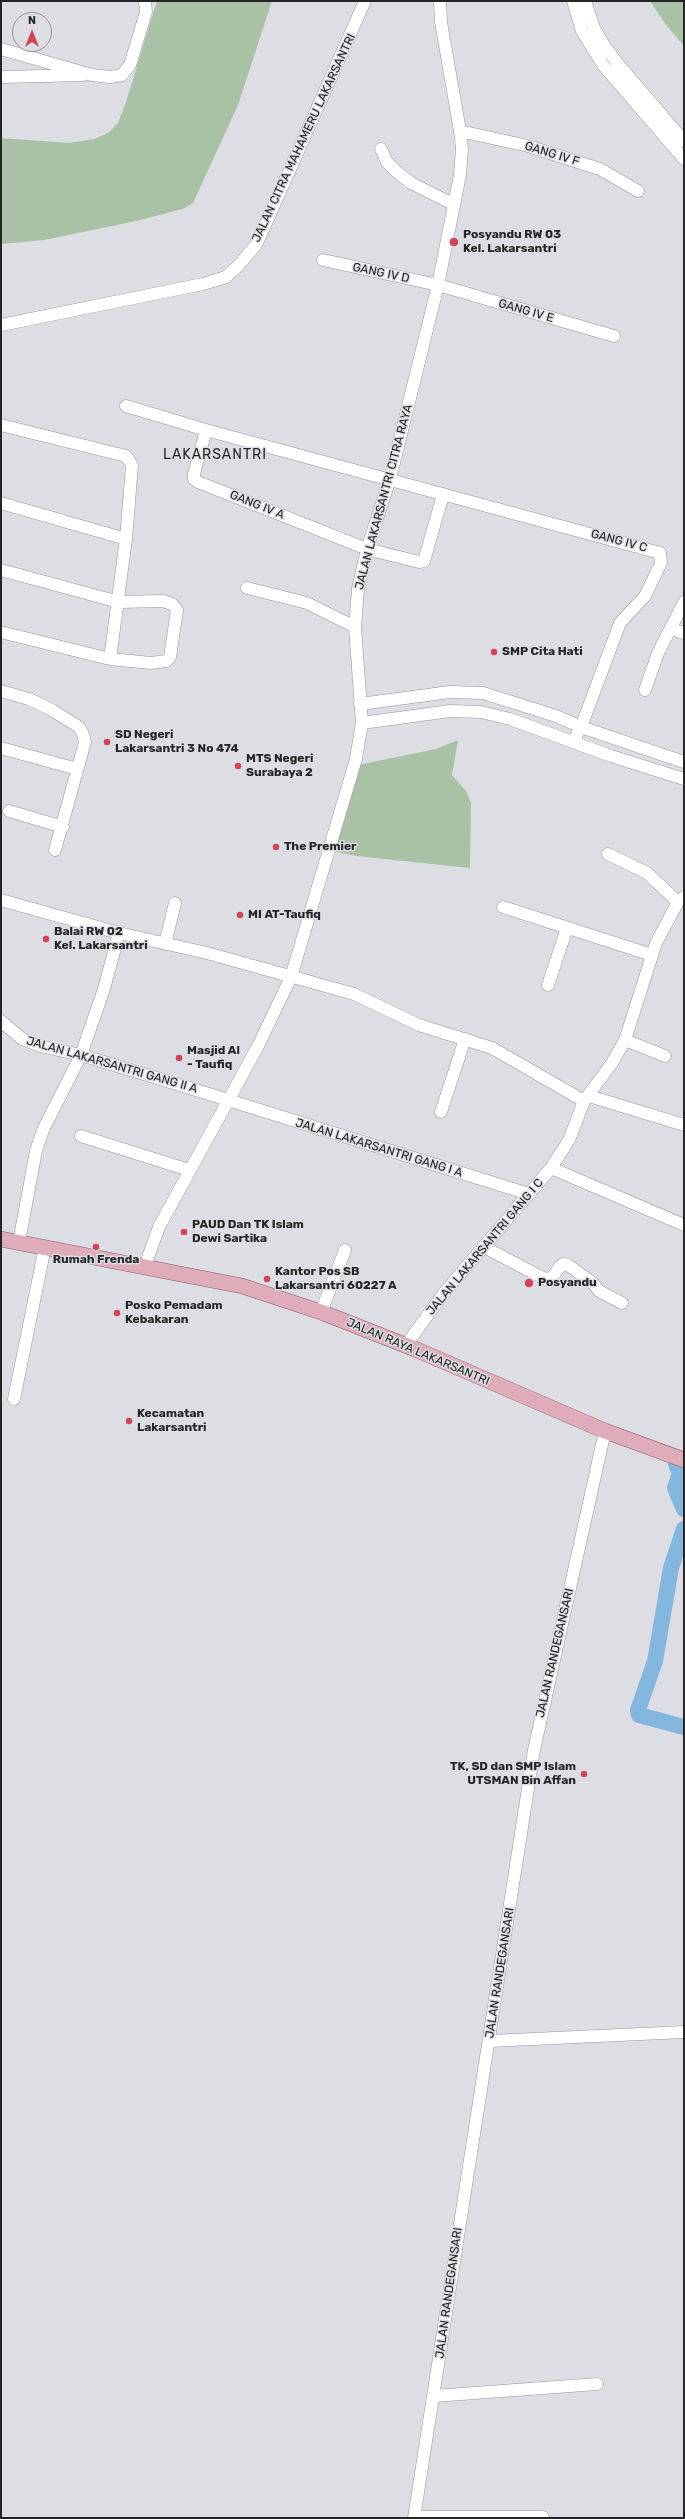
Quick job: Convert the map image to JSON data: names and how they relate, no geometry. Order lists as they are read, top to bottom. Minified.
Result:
{"streets":{"main road":["JALAN RAYA LAKARSANTRI"],"street":["JALAN CITRA MAHAMERU LAKARSANTRI","GANG IV F","GANG IV D","GANG IV E","JALAN LAKARSANTRI CITRA RAYA","GANG IV A","GANG IV C","JALAN LAKARSANTRI GANG II A","JALAN LAKARSANTRI GANG I A","JALAN LAKARSANTRI GANG I C","JALAN RANDEGANSARI"]},"crossings":[["GANG IV F","JALAN LAKARSANTRI CITRA RAYA"],["GANG IV D","GANG IV E"],["GANG IV D","JALAN LAKARSANTRI CITRA RAYA"],["GANG IV E","JALAN LAKARSANTRI CITRA RAYA"],["JALAN LAKARSANTRI CITRA RAYA","GANG IV A"],["JALAN LAKARSANTRI CITRA RAYA","GANG IV C"],["JALAN LAKARSANTRI CITRA RAYA","JALAN LAKARSANTRI GANG II A"],["JALAN LAKARSANTRI CITRA RAYA","JALAN LAKARSANTRI GANG I A"],["JALAN LAKARSANTRI CITRA RAYA","JALAN RAYA LAKARSANTRI"],["GANG IV A","GANG IV C"],["JALAN LAKARSANTRI GANG II A","JALAN LAKARSANTRI GANG I A"],["JALAN LAKARSANTRI GANG I A","JALAN LAKARSANTRI GANG I C"],["JALAN LAKARSANTRI GANG I C","JALAN RAYA LAKARSANTRI"],["JALAN RAYA LAKARSANTRI","JALAN RANDEGANSARI"]],"districts":["LAKARSANTRI"],"places":["Posyandu RW 03 Kel. Lakarsantri","SMP Cita Hati","SD Negeri Lakarsantri 3 No 474","MTS Negeri Surabaya 2","The Premier","MI AT-Taufiq","Balai RW 02 Kel. Lakarsantri","Masjid Al - Taufiq","PAUD Dan TK Islam Dewi Sartika","Rumah Frenda","Kantor Pos SB Lakarsantri 60227 A","Posyandu","Posko Pemadam Kebakaran","Kecamatan Lakarsantri","TK, SD dan SMP Islam UTSMAN Bin Affan"],"north":"top"}
